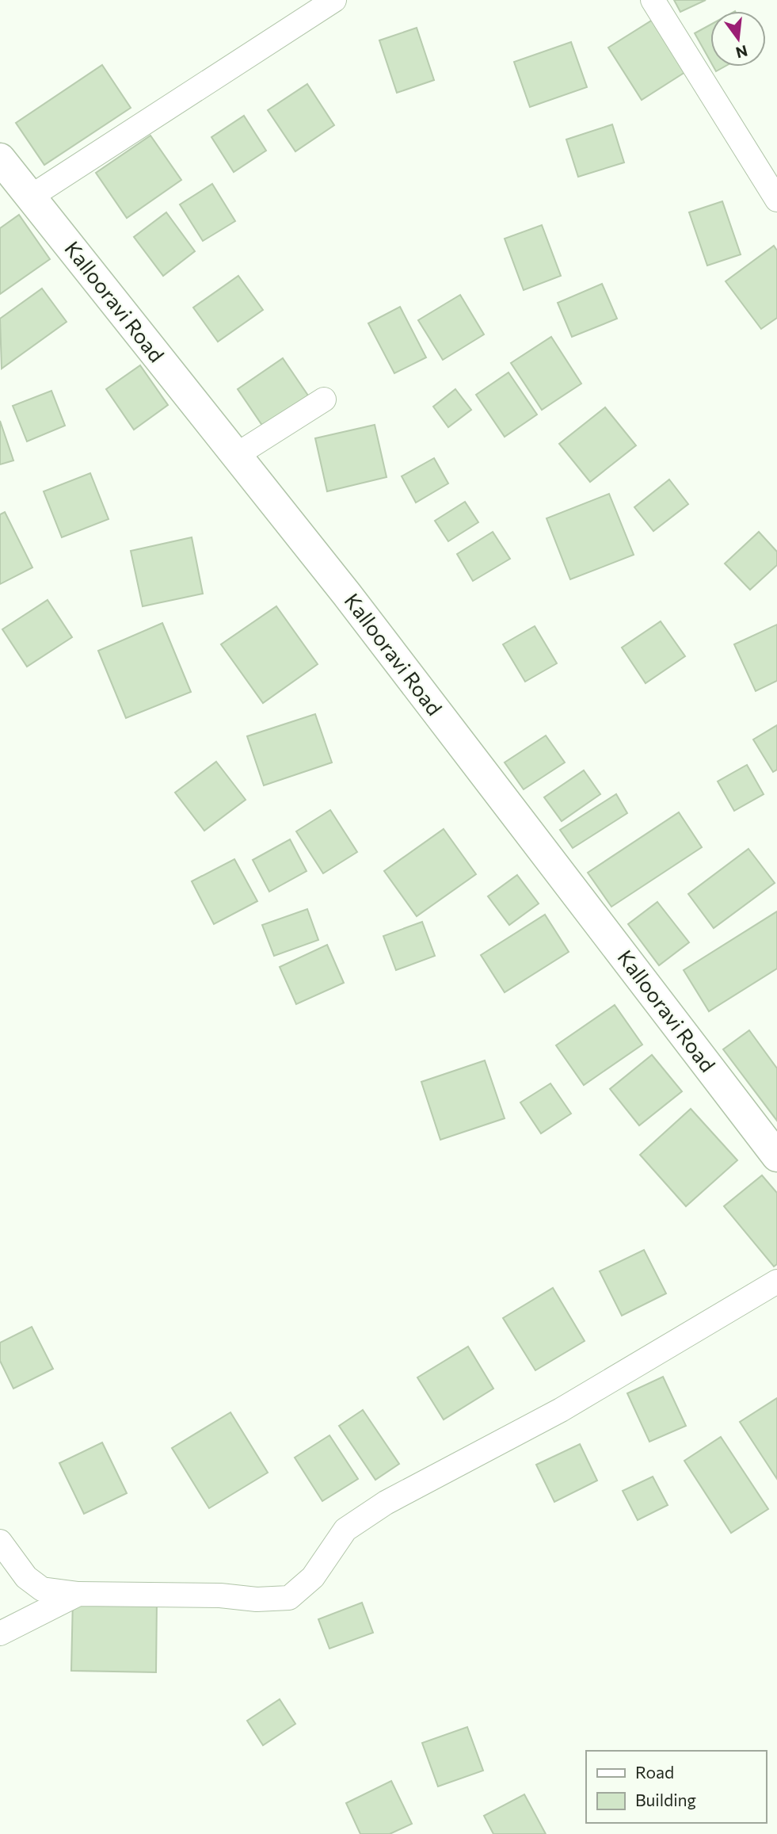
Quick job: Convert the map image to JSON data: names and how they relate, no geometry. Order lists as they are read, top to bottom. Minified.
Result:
{"streets":{"main road":["Kallooravi Road"]},"legend":["Road","Building"],"north":"bottom"}
